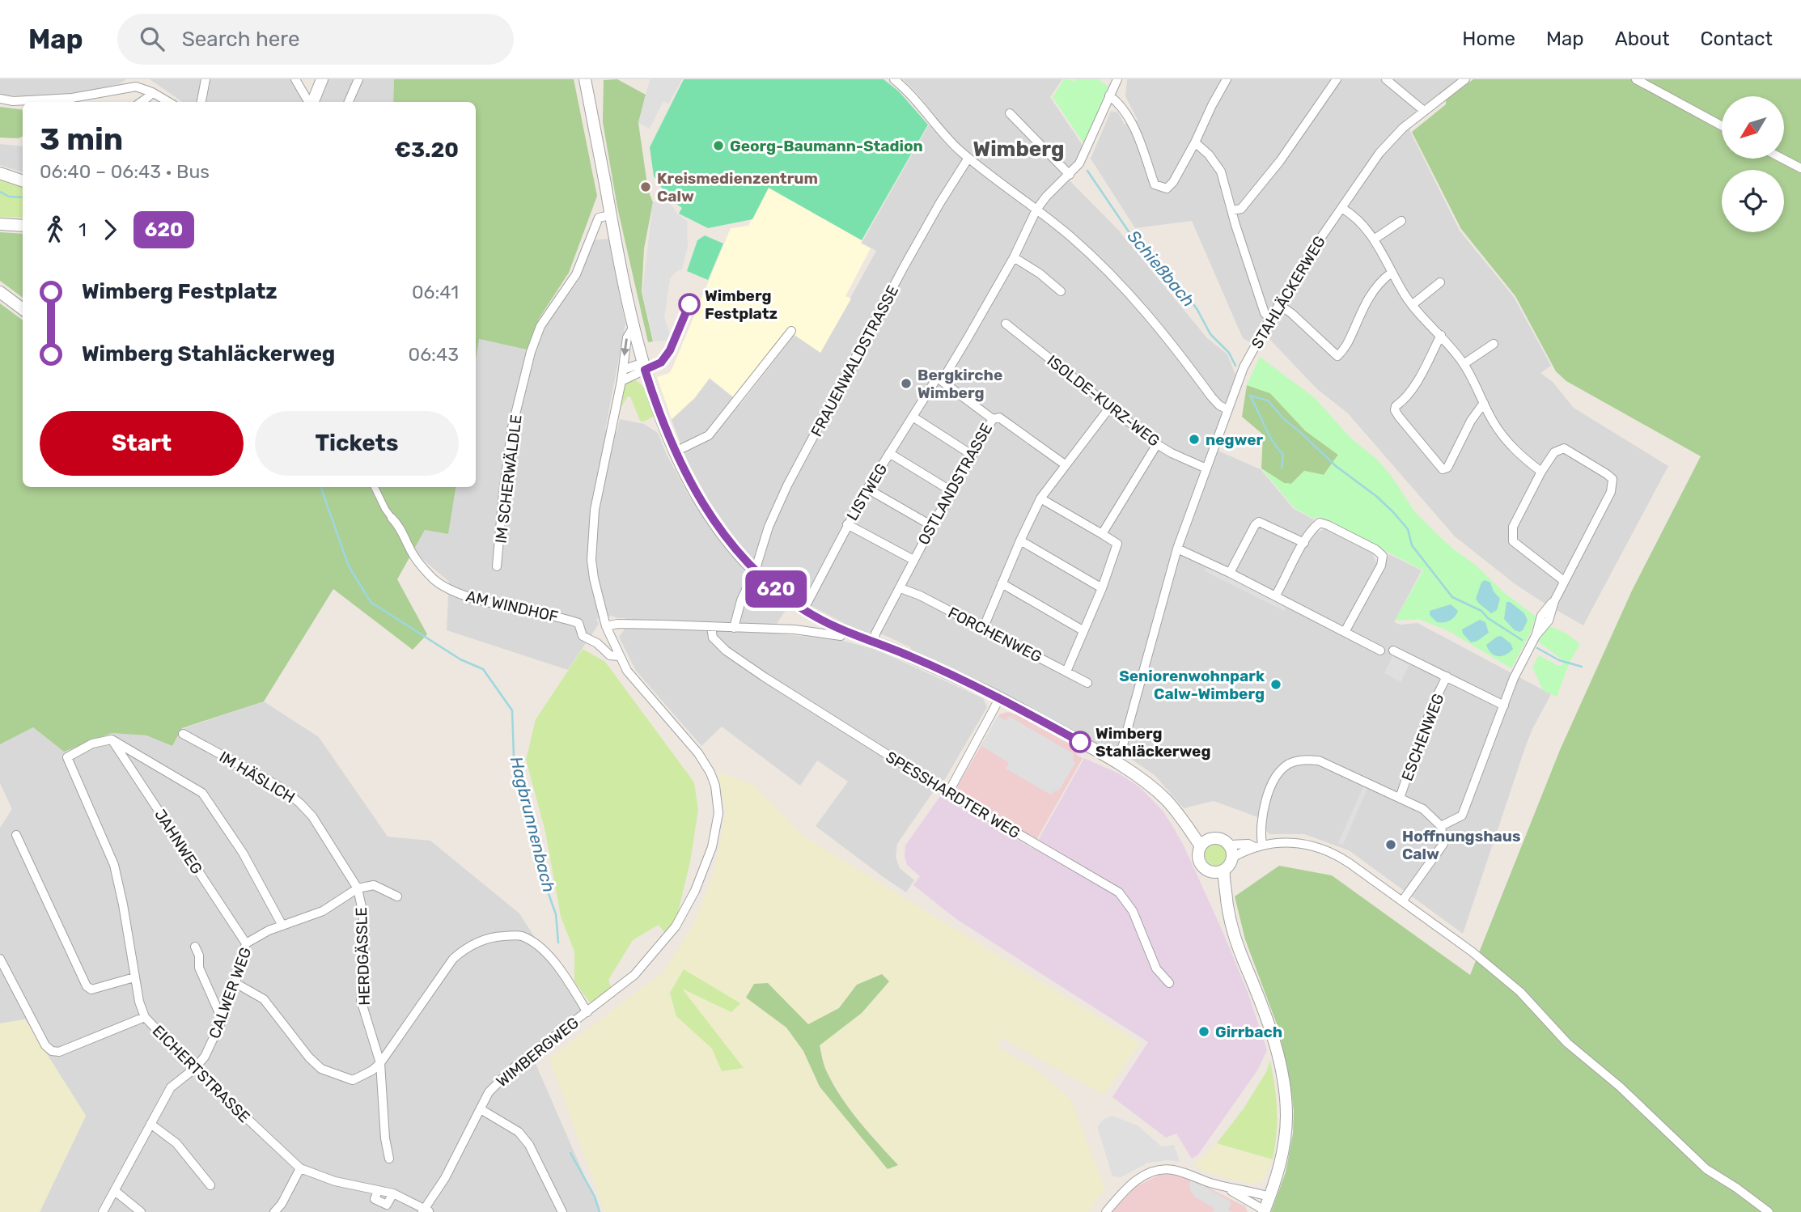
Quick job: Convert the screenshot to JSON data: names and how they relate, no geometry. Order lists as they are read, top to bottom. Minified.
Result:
{"streets":{"street":["STAHLÄCKERWEG","FRAUENWALDSTRASSE","ISOLDE-KURZ-WEG","IM SCHERWÄLDLE","OSTLANDSTRASSE","LISTWEG","AM WINDHOF","FORCHENWEG","ESCHENWEG","IM HÄSLICH","SPESSHARDTER WEG","JAHNWEG","HERDGÄSSLE","CALWER WEG","WIMBERGWEG","EICHERTSTRASSE"]},"crossings":[["STAHLÄCKERWEG","ISOLDE-KURZ-WEG"],["OSTLANDSTRASSE","FORCHENWEG"],["AM WINDHOF","WIMBERGWEG"],["IM HÄSLICH","HERDGÄSSLE"],["IM HÄSLICH","CALWER WEG"],["JAHNWEG","CALWER WEG"],["JAHNWEG","EICHERTSTRASSE"],["HERDGÄSSLE","CALWER WEG"],["CALWER WEG","EICHERTSTRASSE"],["WIMBERGWEG","EICHERTSTRASSE"]],"districts":["Wimberg"],"water":["Schießbach","Hagbrunnenbach"],"places":["Georg-Baumann-Stadion","Kreismedienzentrum Calw","Wimberg Festplatz","Bergkirche Wimberg","negwer","Seniorenwohnpark Calw-Wimberg","Wimberg Stahläckerweg","Hoffnungshaus Calw","Girrbach"],"lines":["bus line 620"],"north":"bottom left","page":{"header":"Map","search":"Search here","nav":["Home","Map","About","Contact"],"on_map":"620","heading":["3 min","06:40 – 06:43 · Bus","€3.20"],"legs":["1","620"],"list":[{"name":"Wimberg Festplatz","value":"06:41"},{"name":"Wimberg Stahläckerweg","value":"06:43"}],"buttons":["Start","Tickets"]}}
